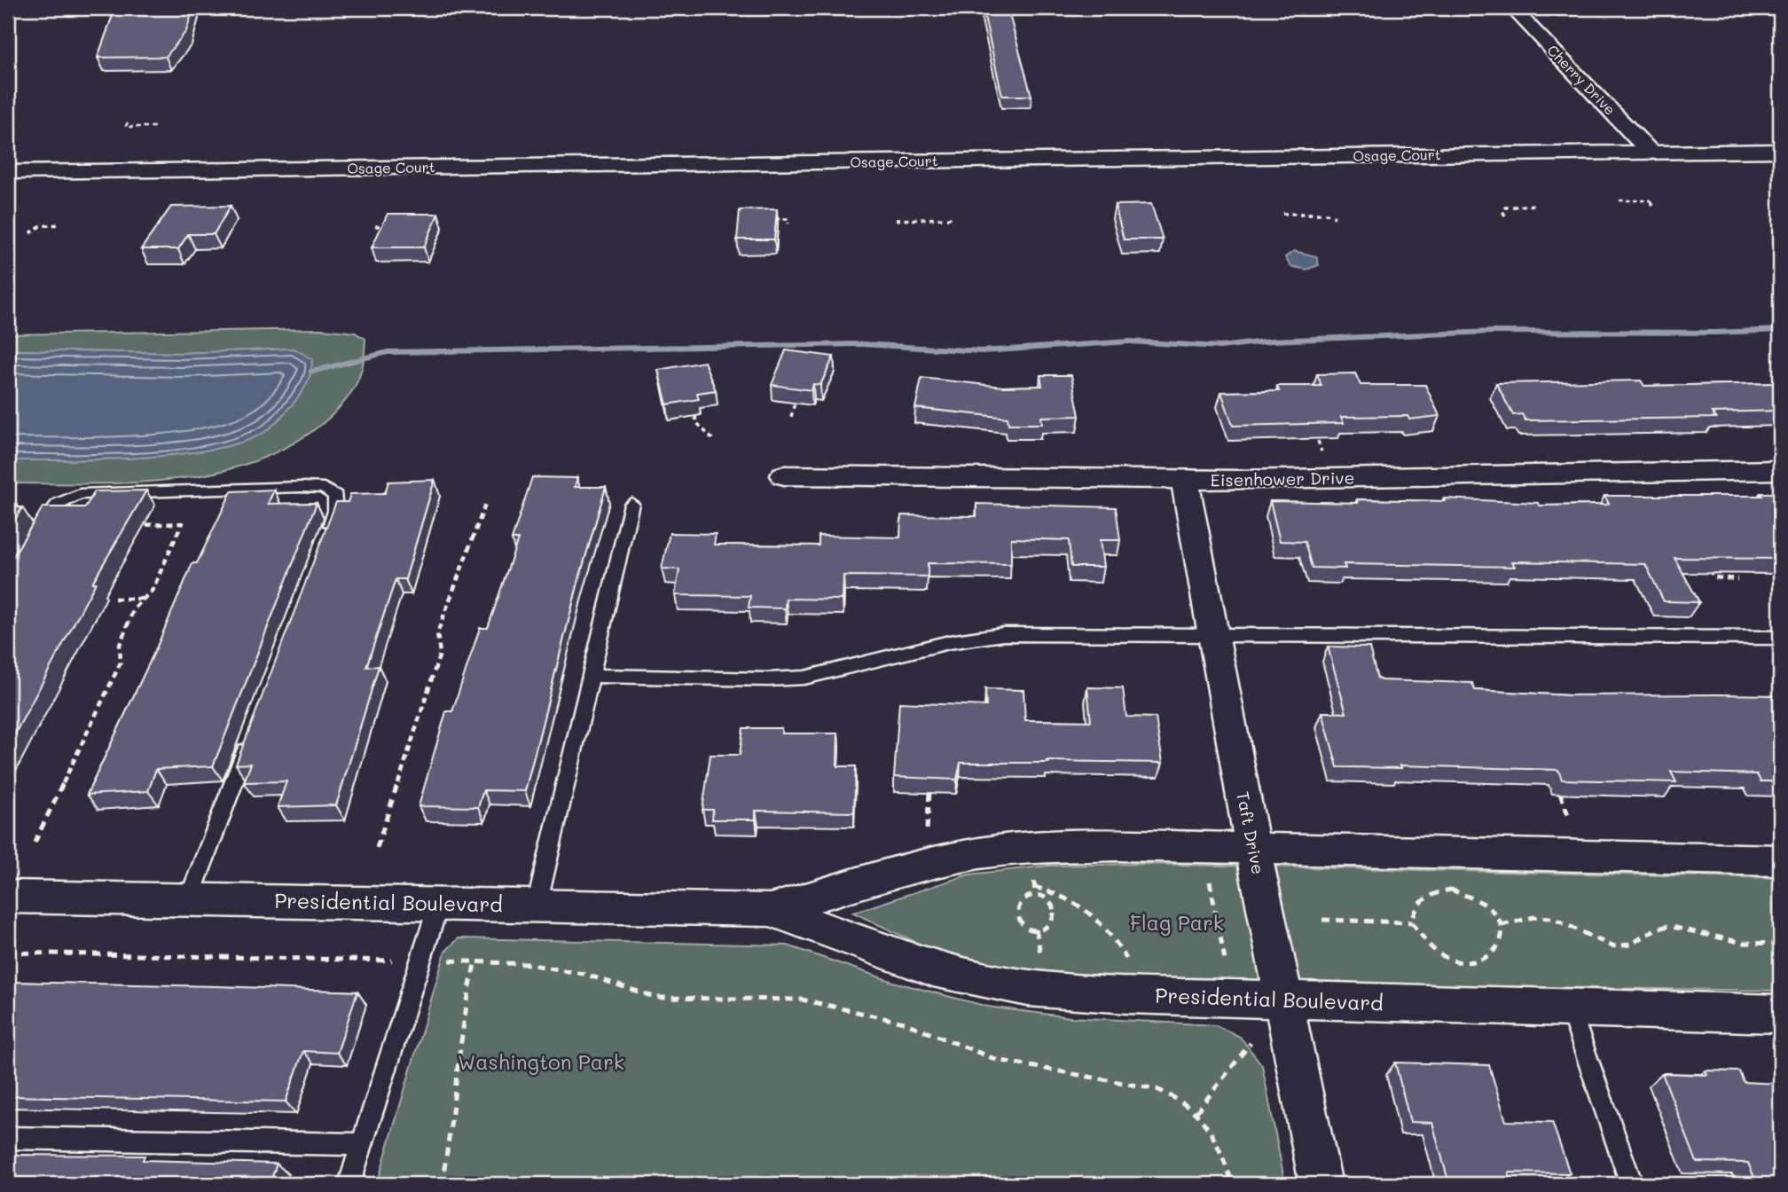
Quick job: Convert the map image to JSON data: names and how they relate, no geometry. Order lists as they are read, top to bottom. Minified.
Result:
{"streets":{"street":["Cherry Drive","Osage Court","Eisenhower Drive","Taft Drive","Presidential Boulevard"]},"crossings":[["Cherry Drive","Osage Court"],["Eisenhower Drive","Taft Drive"],["Taft Drive","Presidential Boulevard"]],"parks":["Flag Park","Washington Park"]}
